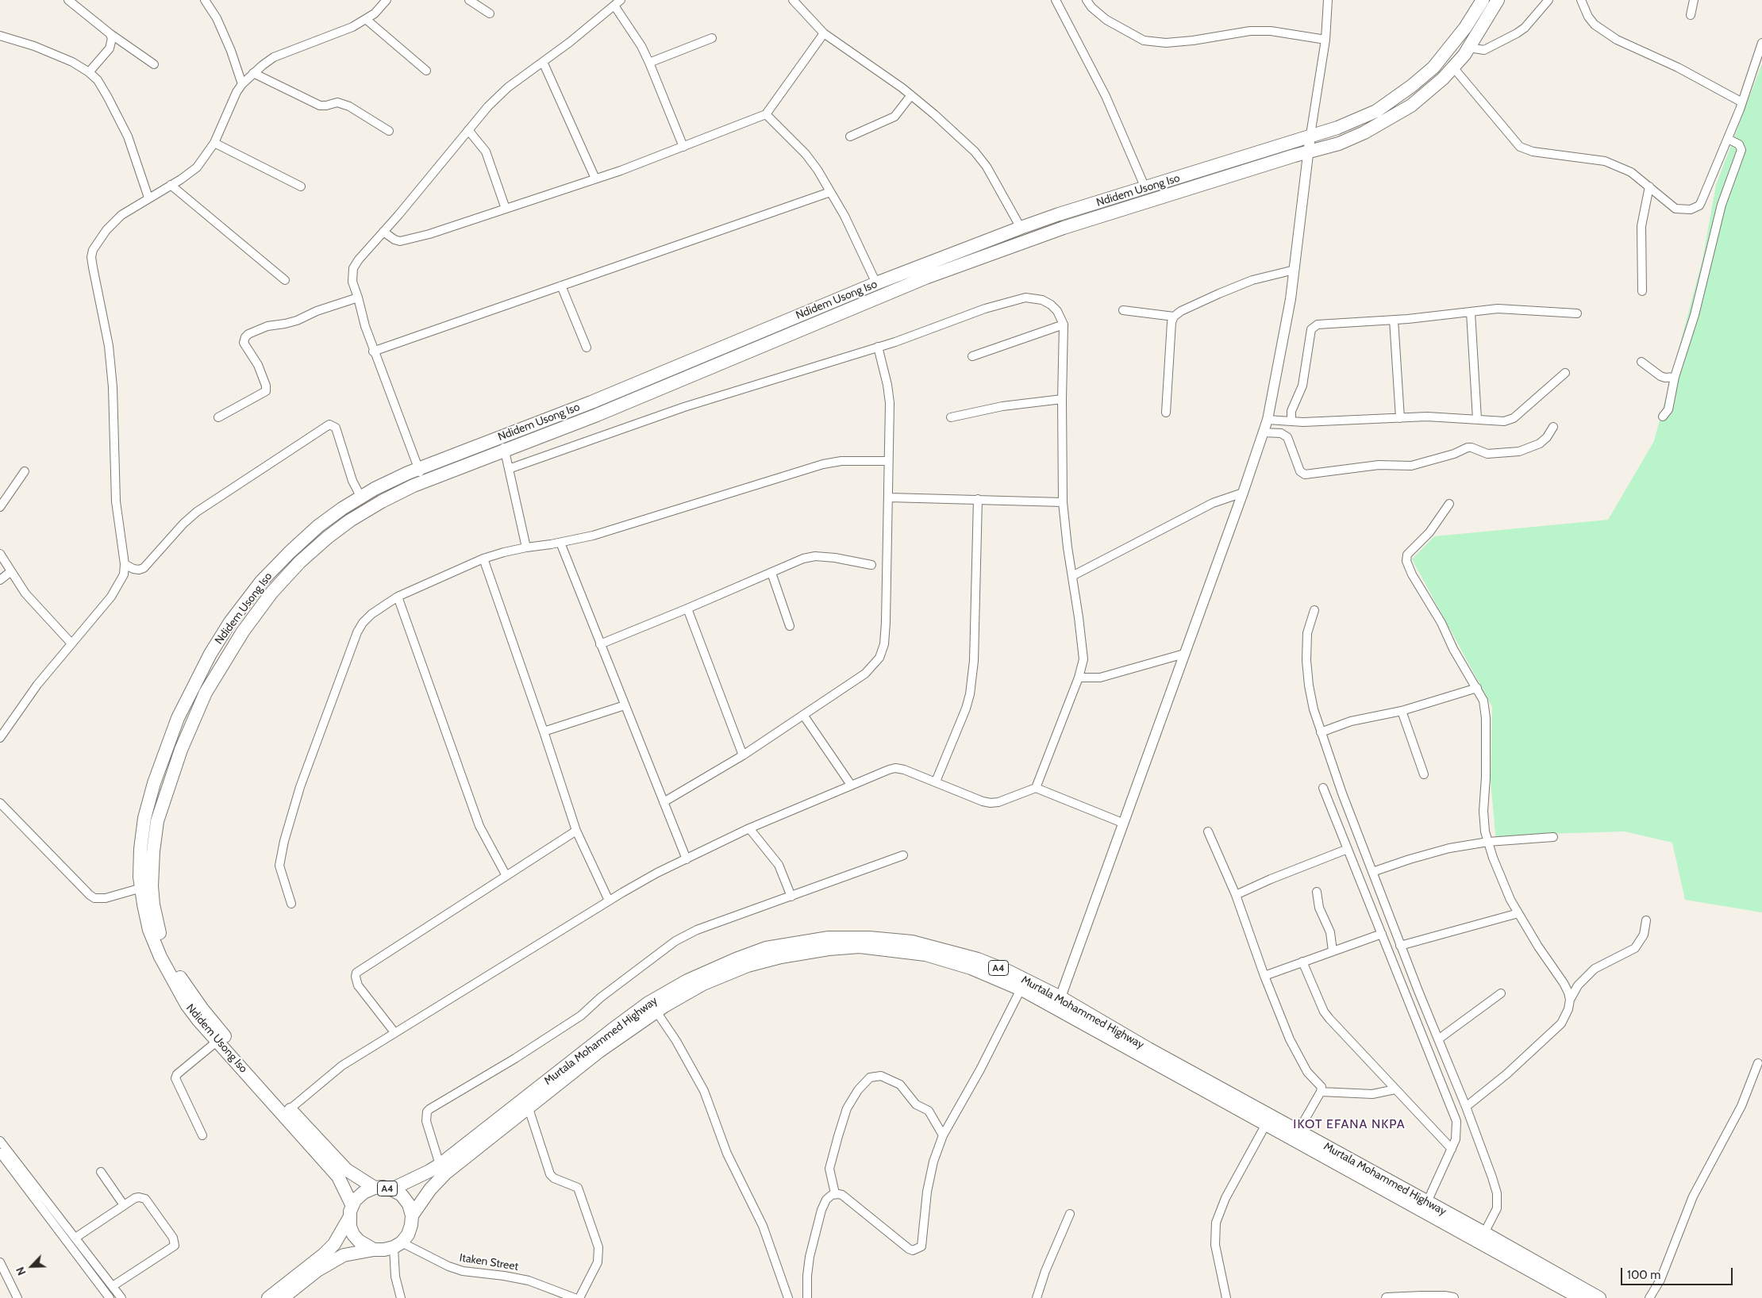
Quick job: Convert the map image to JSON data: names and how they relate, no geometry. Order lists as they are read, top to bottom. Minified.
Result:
{"streets":{"highway":["Ndidem Usong Iso","A4","Murtala Mohammed Highway"],"street":["Itaken Street"]},"crossings":[["Ndidem Usong Iso","A4"],["Ndidem Usong Iso","Murtala Mohammed Highway"],["Ndidem Usong Iso","Itaken Street"],["A4","Murtala Mohammed Highway"],["A4","Itaken Street"],["Murtala Mohammed Highway","Itaken Street"]],"districts":["IKOT EFANA NKPA"],"scale_bar":"100 m","north":"bottom left"}
